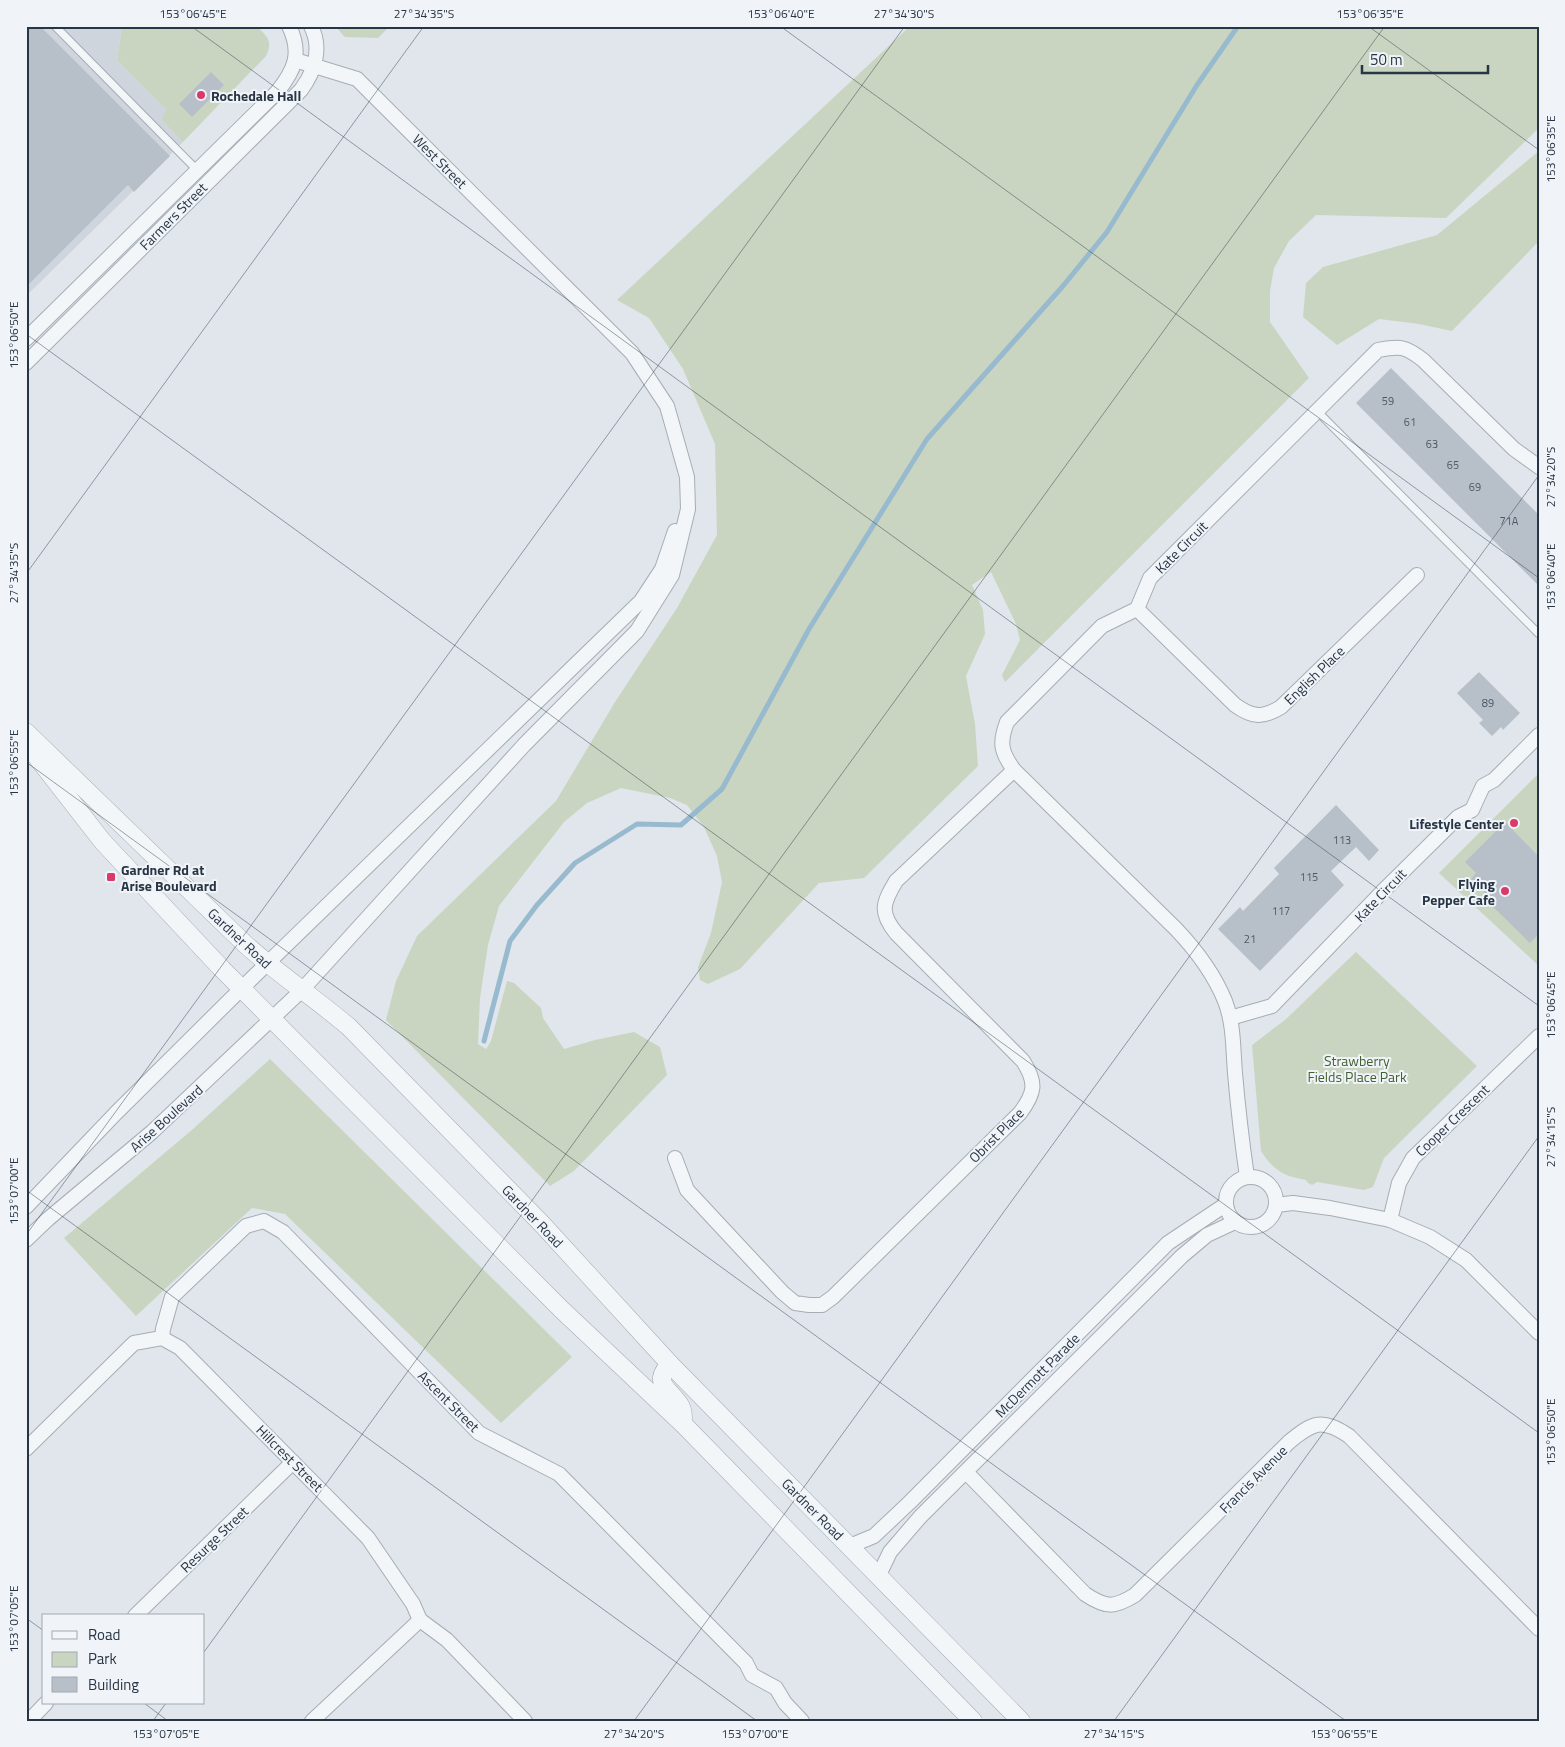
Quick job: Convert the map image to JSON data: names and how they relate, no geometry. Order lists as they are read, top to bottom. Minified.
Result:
{"streets":{"street":["West Street","Farmers Street","Kate Circuit","English Place","Gardner Road","Arise Boulevard","Cooper Crescent","Obrist Place","McDermott Parade","Ascent Street","Hillcrest Street","Francis Avenue","Resurge Street"]},"crossings":[["West Street","Farmers Street"],["West Street","Arise Boulevard"],["Kate Circuit","English Place"],["Gardner Road","Arise Boulevard"],["Gardner Road","McDermott Parade"],["McDermott Parade","Francis Avenue"],["Ascent Street","Hillcrest Street"],["Hillcrest Street","Resurge Street"]],"parks":["Strawberry Fields Place Park"],"places":{"other":["Rochedale Hall","Lifestyle Center","Flying Pepper Cafe"],"transit":["Gardner Rd at Arise Boulevard"]},"house_numbers":["59","61","63","65","69","71A","89","113","115","117","21"],"legend":["Road","Park","Building"],"scale_bar":"50 m","coordinates":["153°06'45\"E","27°34'35\"S","153°06'40\"E","27°34'30\"S","153°06'35\"E","153°06'50\"E","27°34'20\"S","153°06'55\"E","27°34'15\"S","153°07'00\"E","153°07'05\"E"]}
